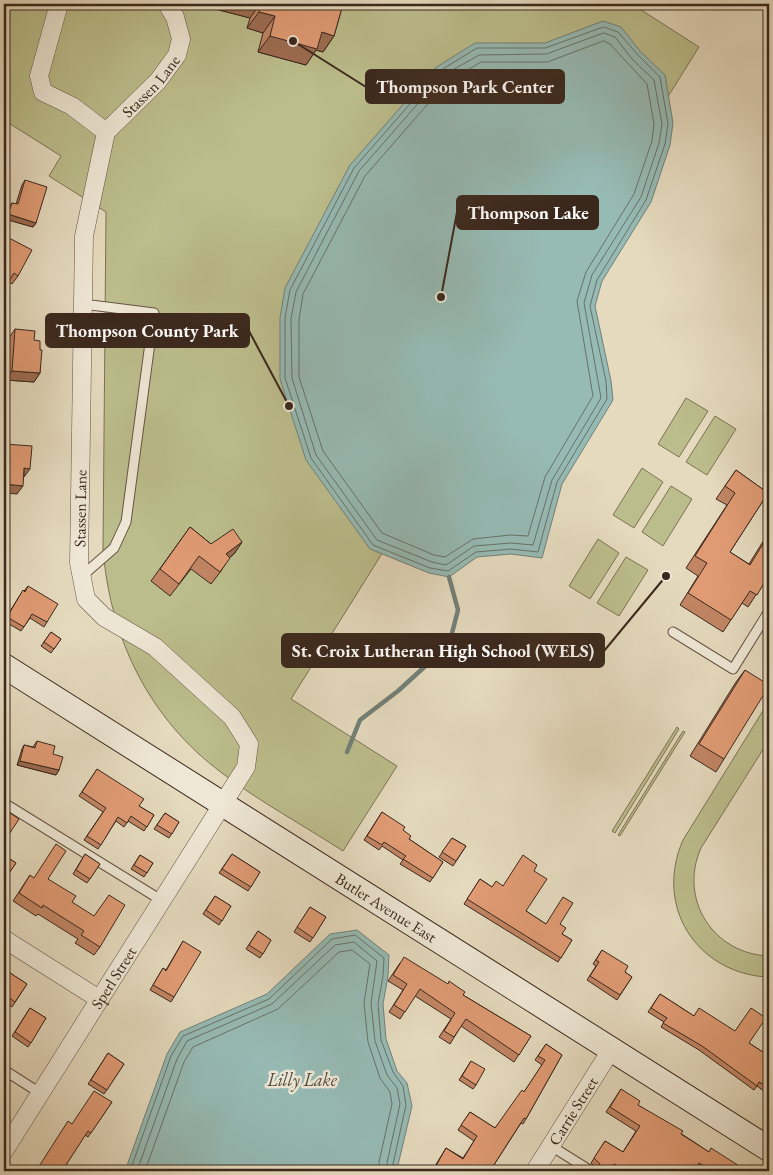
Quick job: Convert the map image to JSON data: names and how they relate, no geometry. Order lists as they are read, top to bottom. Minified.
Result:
{"streets":{"street":["Stassen Lane","Butler Avenue East","Sperl Street","Carrie Street"]},"crossings":[["Stassen Lane","Butler Avenue East"],["Stassen Lane","Sperl Street"],["Butler Avenue East","Sperl Street"],["Butler Avenue East","Carrie Street"]],"water":["Lilly Lake"],"places":["Thompson Park Center","Thompson Lake","Thompson County Park","St. Croix Lutheran High School (WELS)"]}
